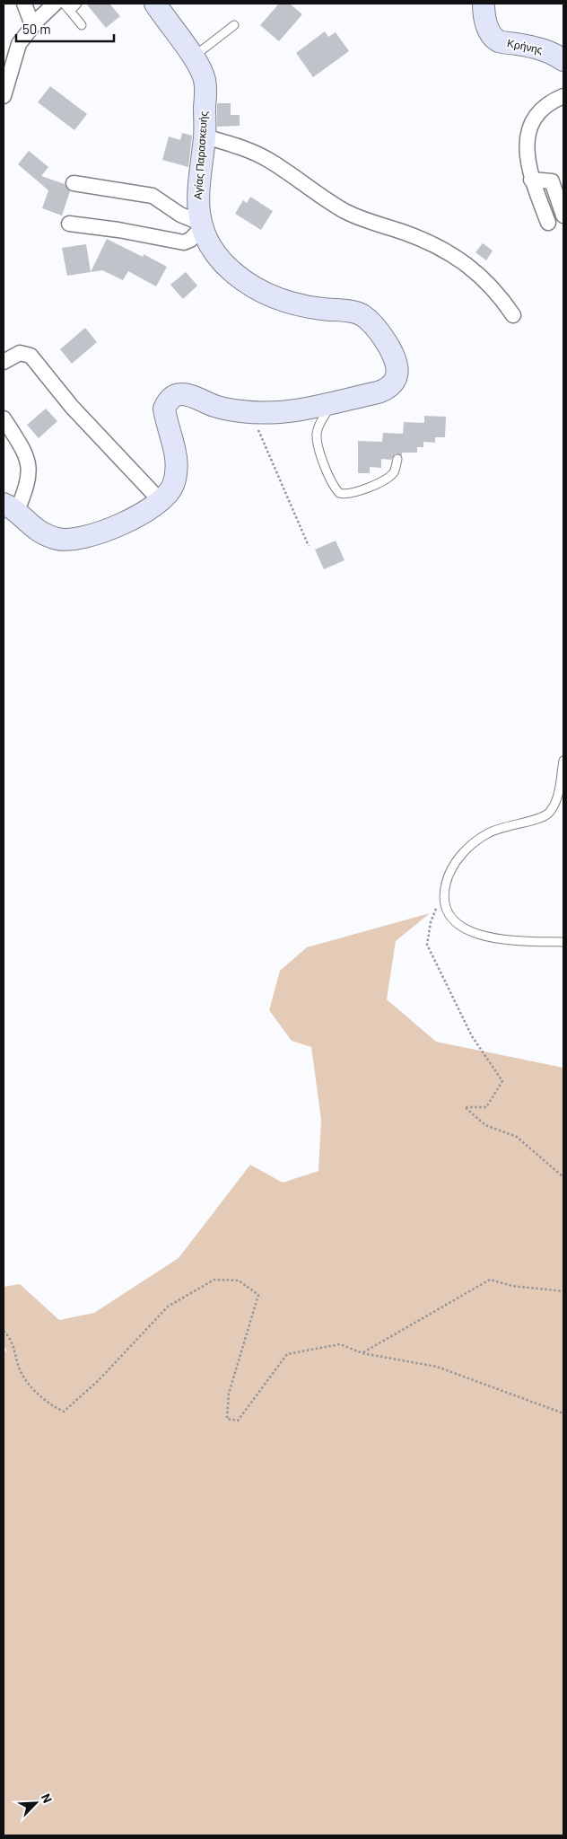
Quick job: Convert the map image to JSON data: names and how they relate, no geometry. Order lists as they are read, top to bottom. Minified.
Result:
{"streets":{"street":["Κρήνης","Αγίας Παρασκευής"]},"scale_bar":"50 m","north":"top right"}
